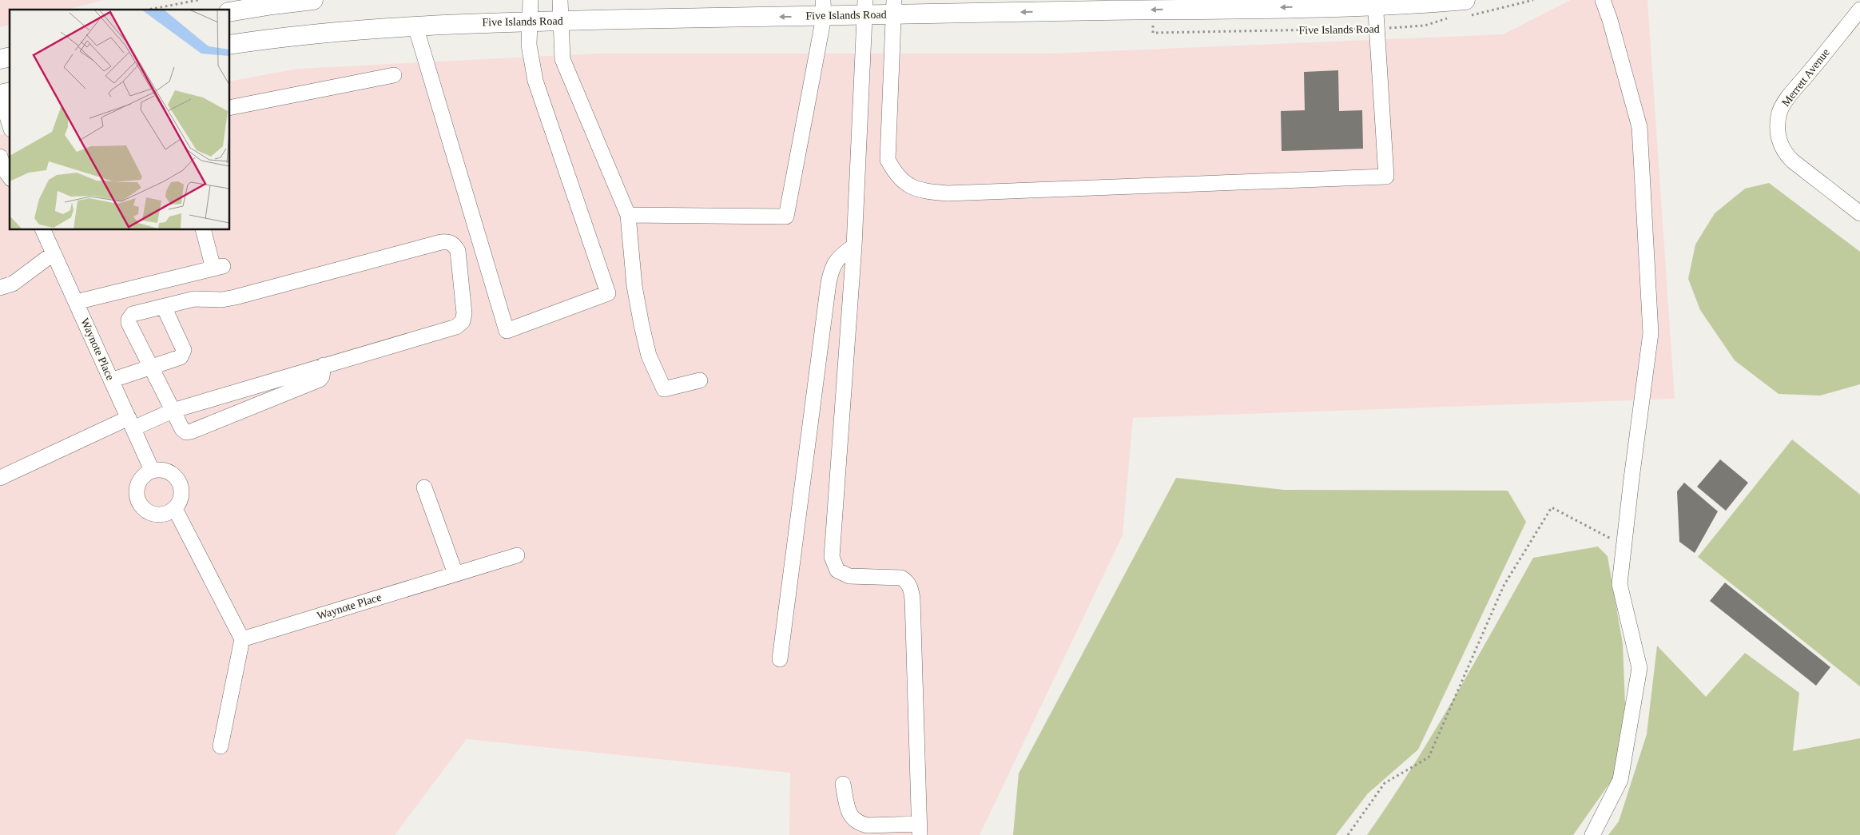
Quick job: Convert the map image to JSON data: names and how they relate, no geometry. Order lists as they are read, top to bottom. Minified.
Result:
{"streets":{"main road":["Five Islands Road"],"street":["Merrett Avenue","Waynote Place"]},"one_way":["Five Islands Road"]}
